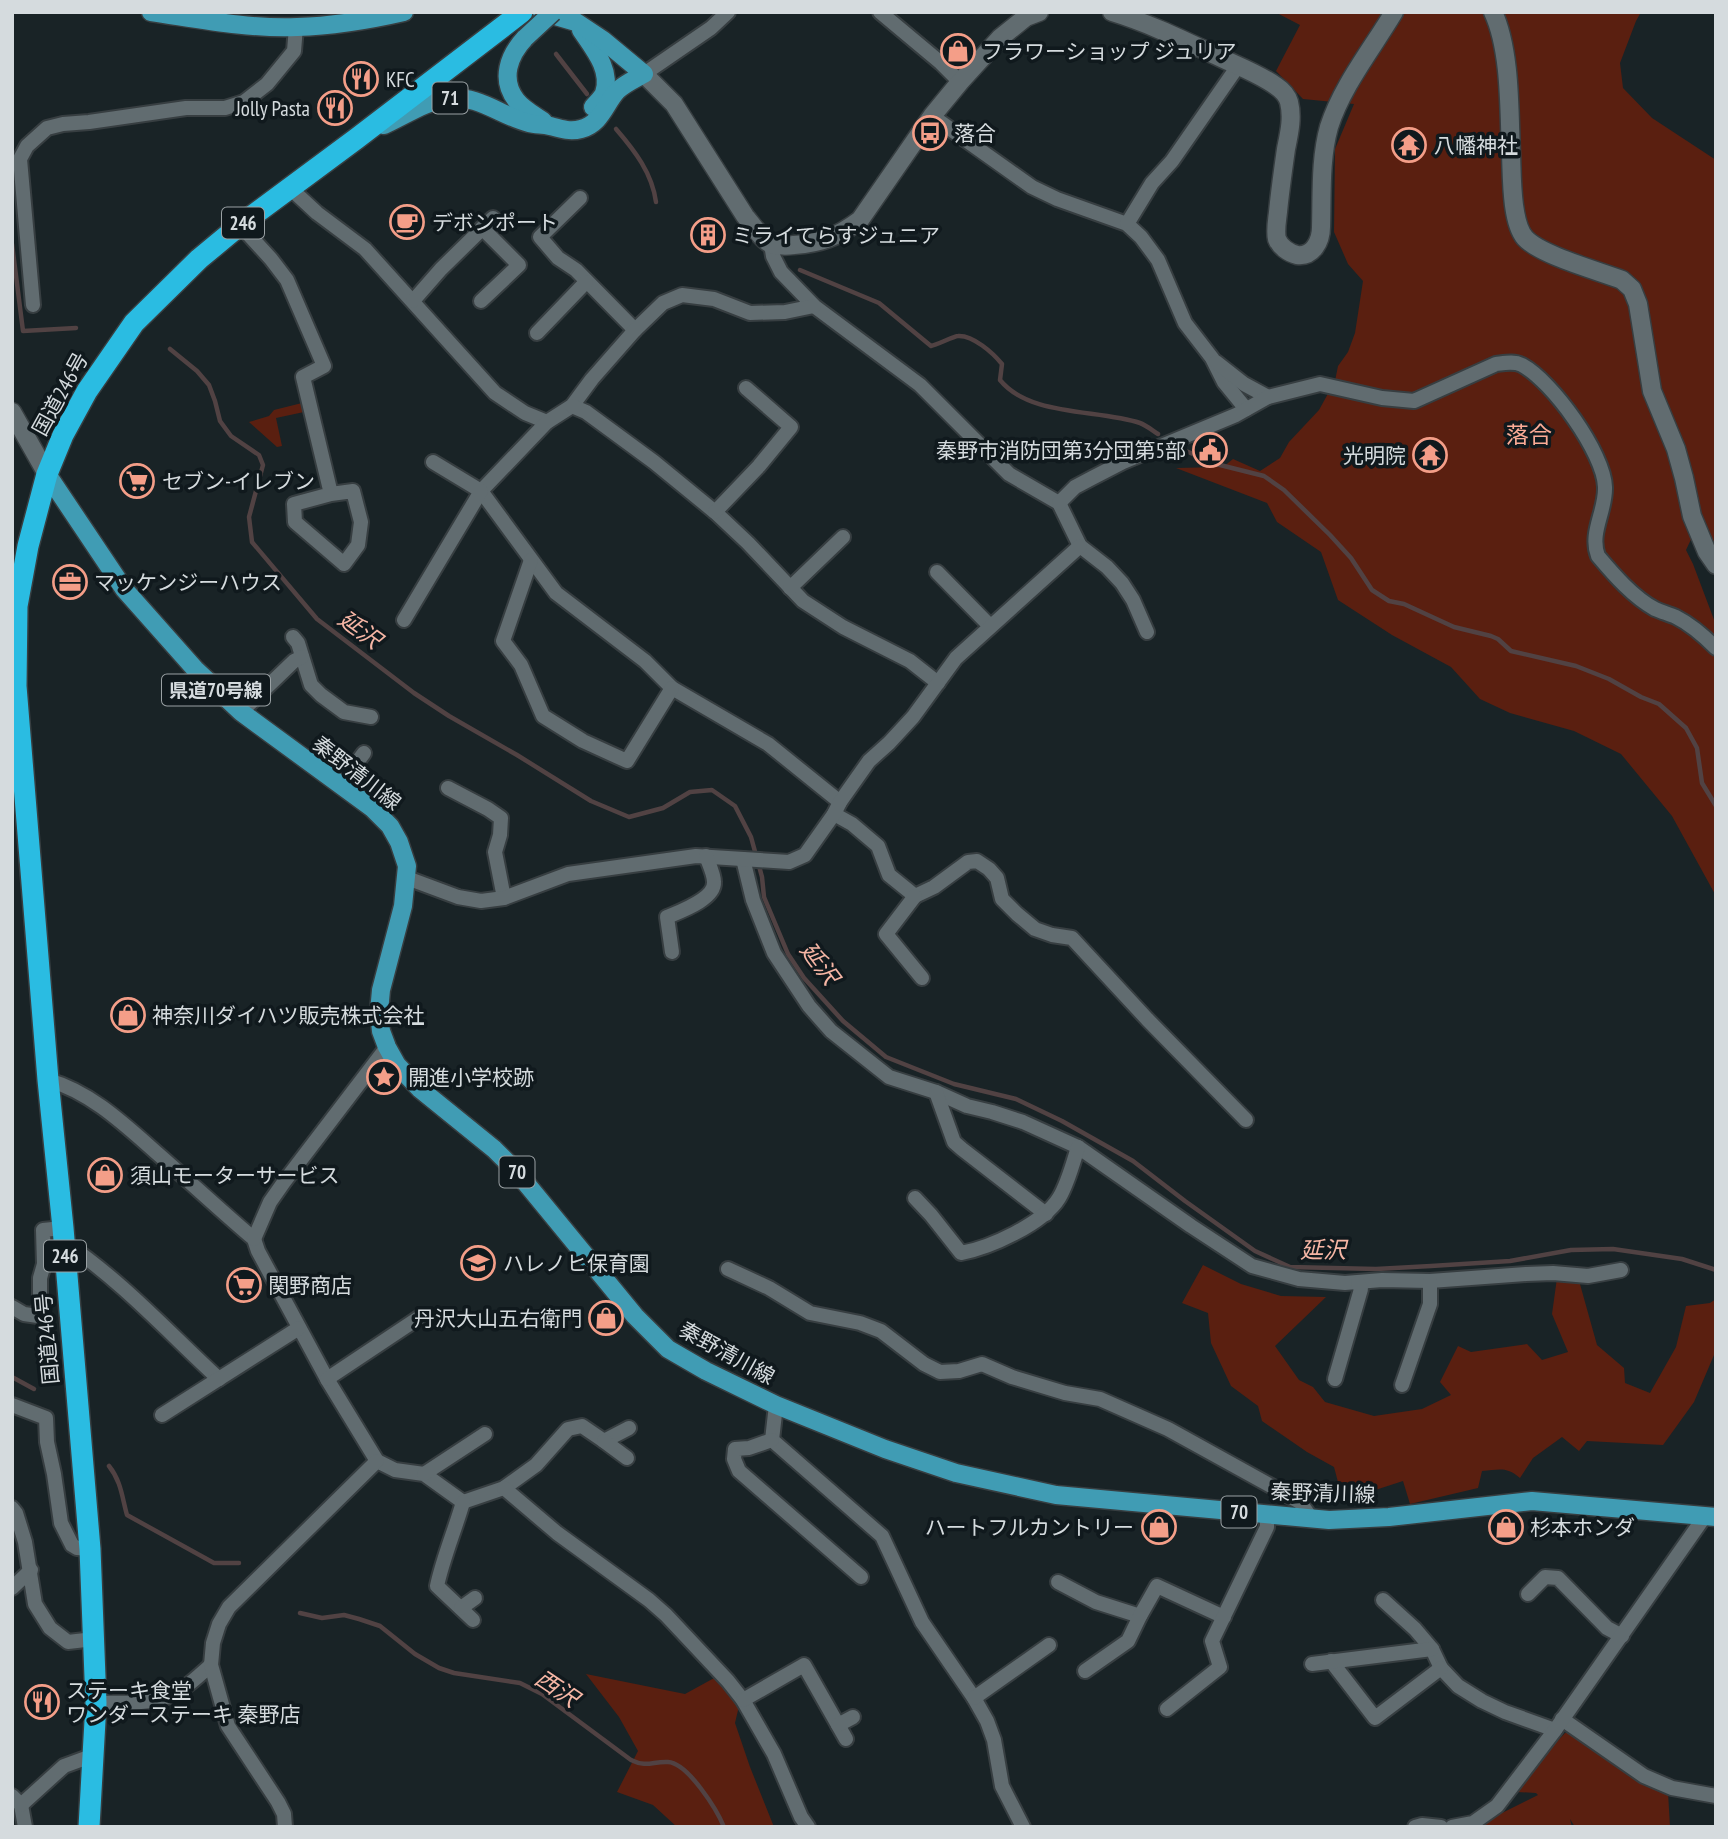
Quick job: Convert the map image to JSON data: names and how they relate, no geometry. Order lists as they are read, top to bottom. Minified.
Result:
{"streets":{"highway":["246","国道246号"],"main road":["71","県道70号線","秦野清川線","70"]},"crossings":[["71","国道246号"],["国道246号","秦野清川線"]],"districts":["落合"],"water":["延沢","西沢"],"places":{"shop":["フラワーショップ ジュリア","神奈川ダイハツ販売株式会社","須山モーターサービス","丹沢大山五右衛門","ハートフルカントリー","杉本ホンダ"],"restaurant":["KFC","Jolly Pasta","ステーキ食堂 ワンダーステーキ 秦野店"],"bus stop":["落合"],"temple":["八幡神社","光明院"],"cafe":["デボンポート"],"building":["ミライてらすジュニア"],"public building":["秦野市消防団第3分団第5部"],"supermarket":["セブン-イレブン","関野商店"],"office":["マッケンジーハウス"],"place":["開進小学校跡"],"school or university":["ハレノヒ保育園"]}}
